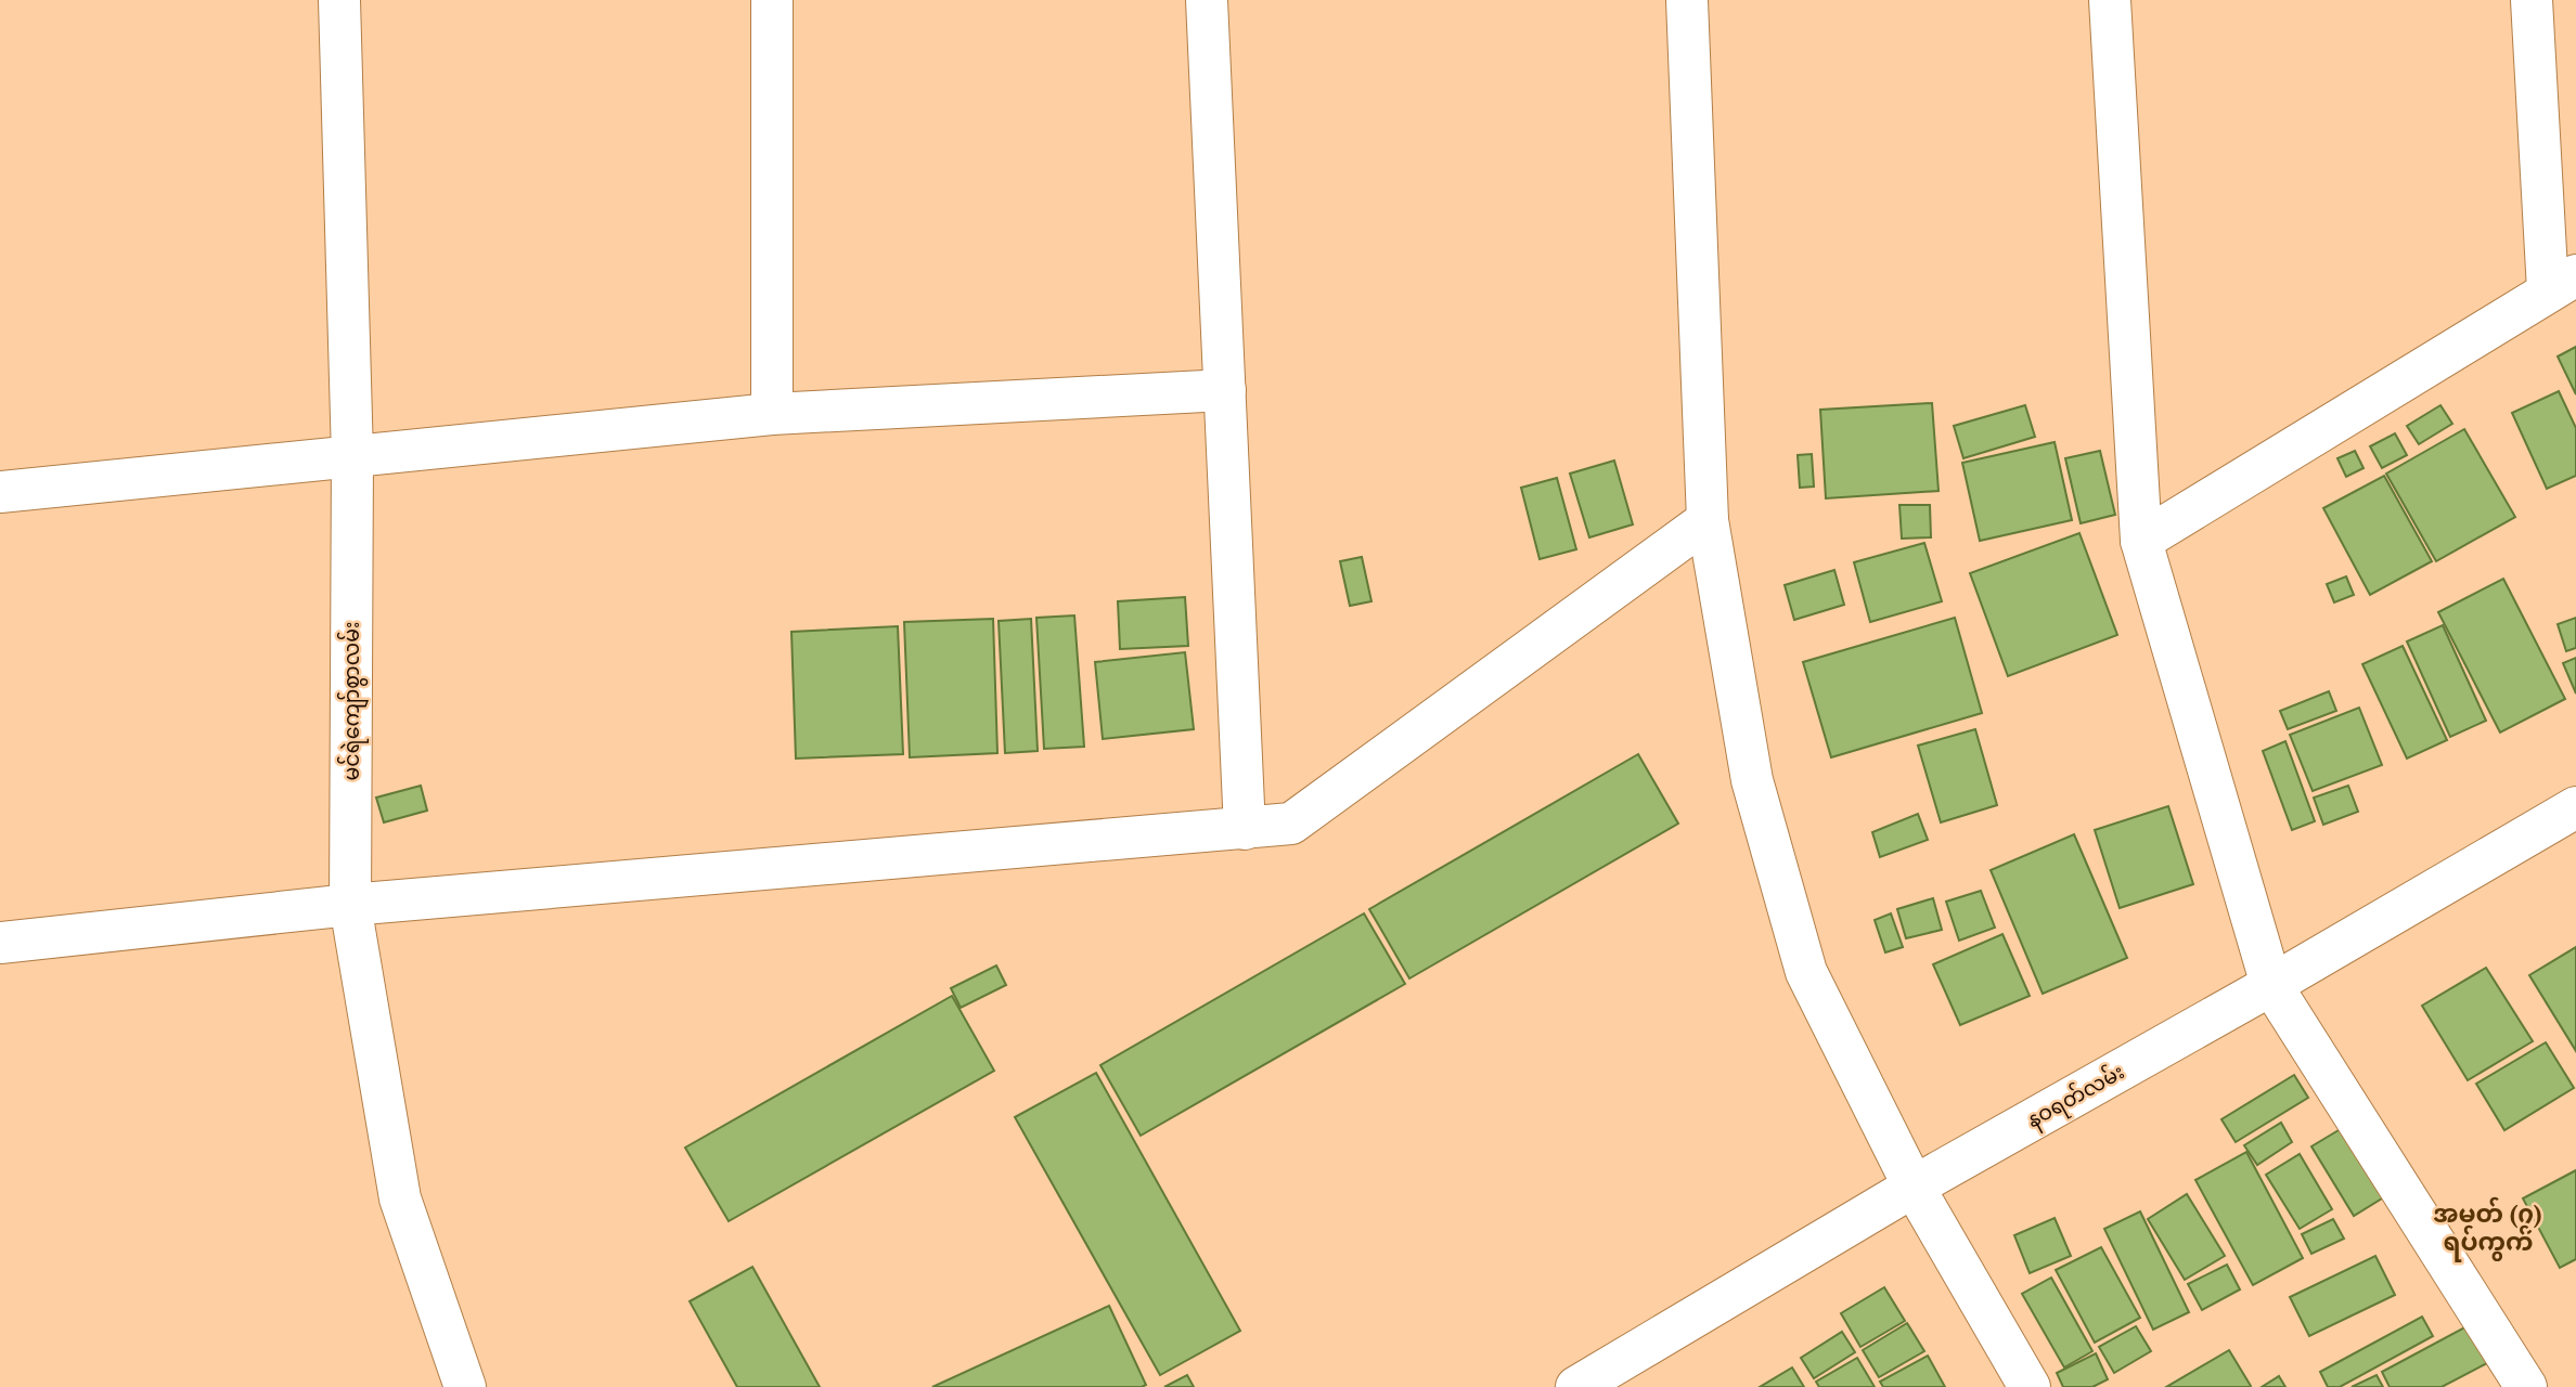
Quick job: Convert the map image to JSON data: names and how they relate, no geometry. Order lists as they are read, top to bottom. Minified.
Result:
{"streets":{"street":["မင်ရဲကျော်စွာလမ်း","နဝရတ်လမ်း"]},"districts":["အမှတ် (၇) ရပ်ကွက်"]}
